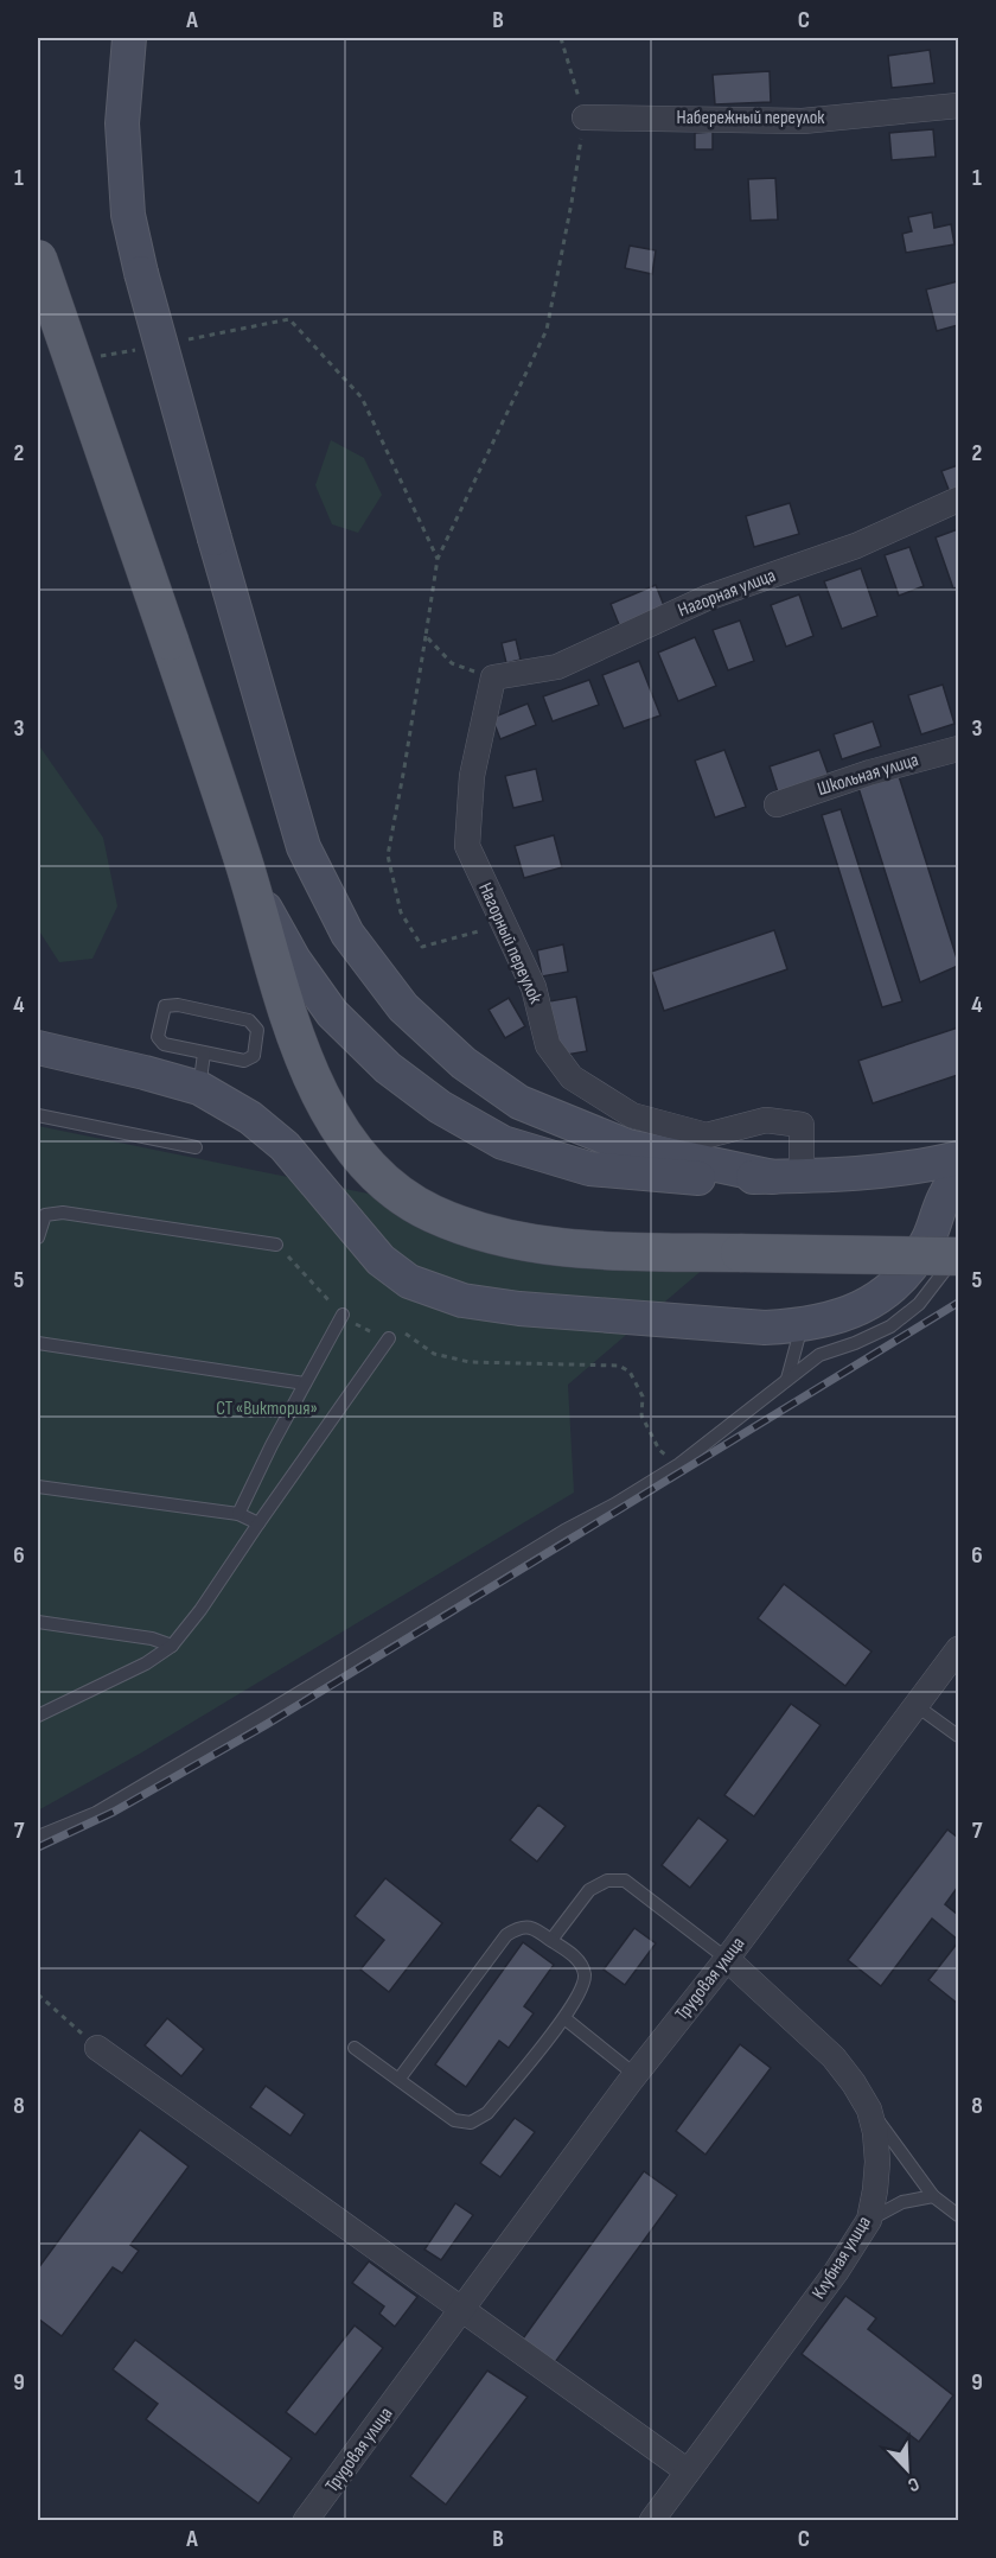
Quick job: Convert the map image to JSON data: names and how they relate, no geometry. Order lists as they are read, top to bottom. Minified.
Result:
{"streets":{"street":["Набережный переулок","Нагорная улица","Школьная улица","Нагорный переулок","Трудовая улица","Клубная улица"]},"crossings":[["Нагорная улица","Нагорный переулок"],["Трудовая улица","Клубная улица"]],"parks":["СТ «Виктория»"],"north":"bottom right","grid":{"columns":["A","B","C"],"rows":["1","2","3","4","5","6","7","8","9"]}}
